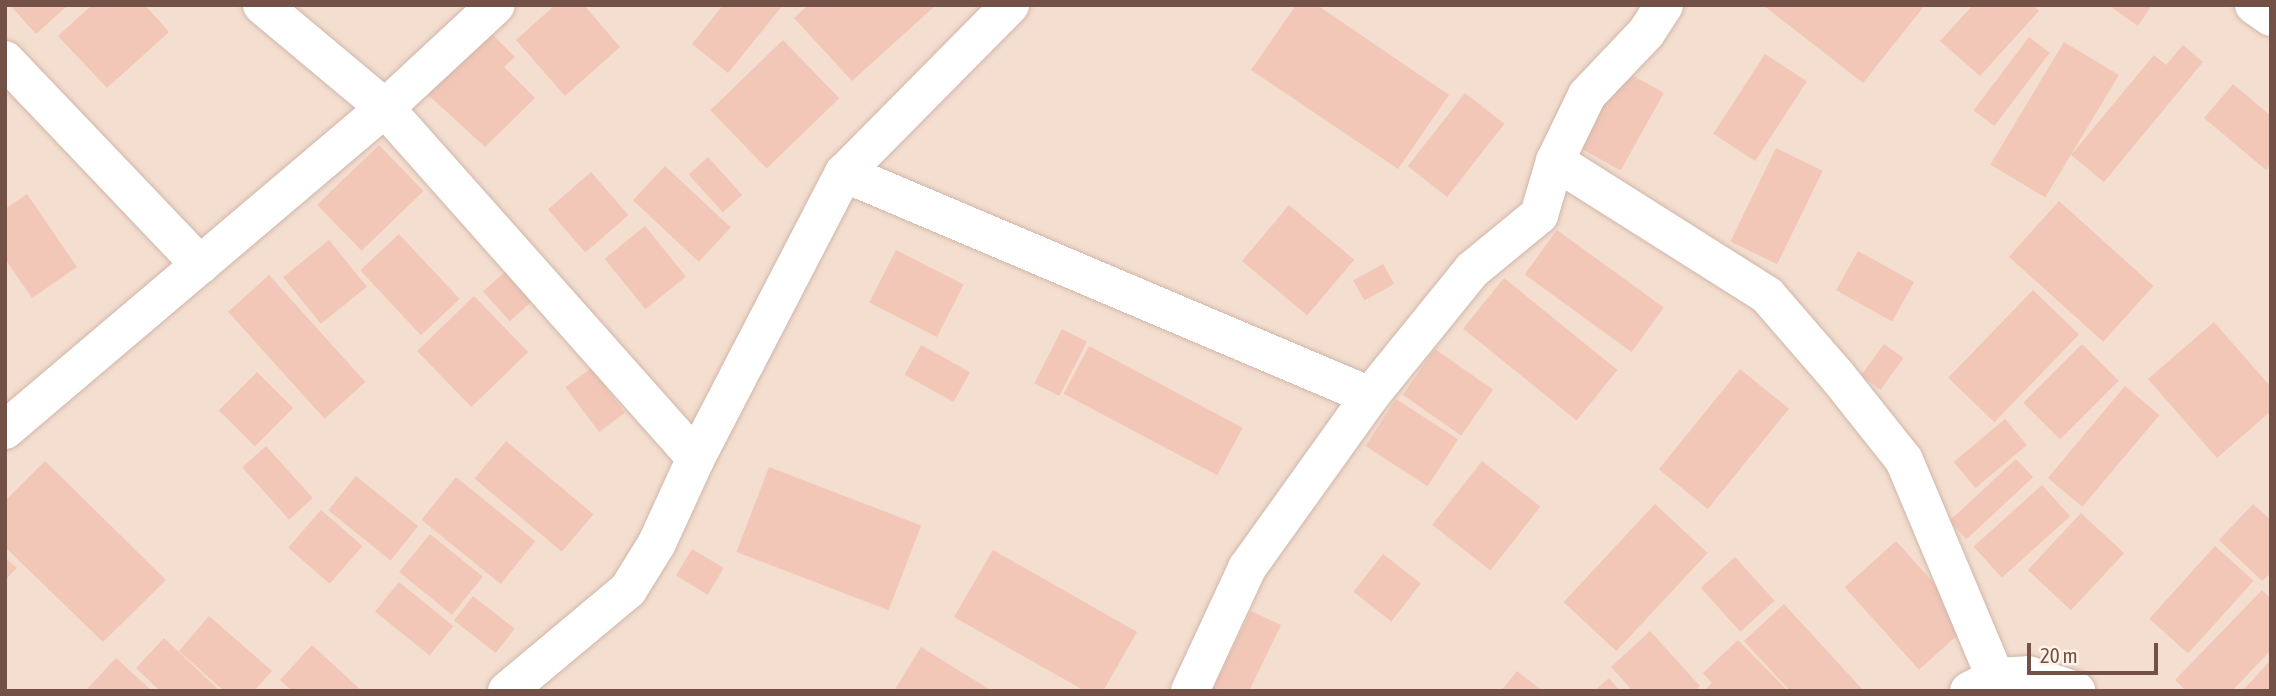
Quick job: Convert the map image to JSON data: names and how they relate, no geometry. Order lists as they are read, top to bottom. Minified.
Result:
{"scale_bar":"20 m"}
